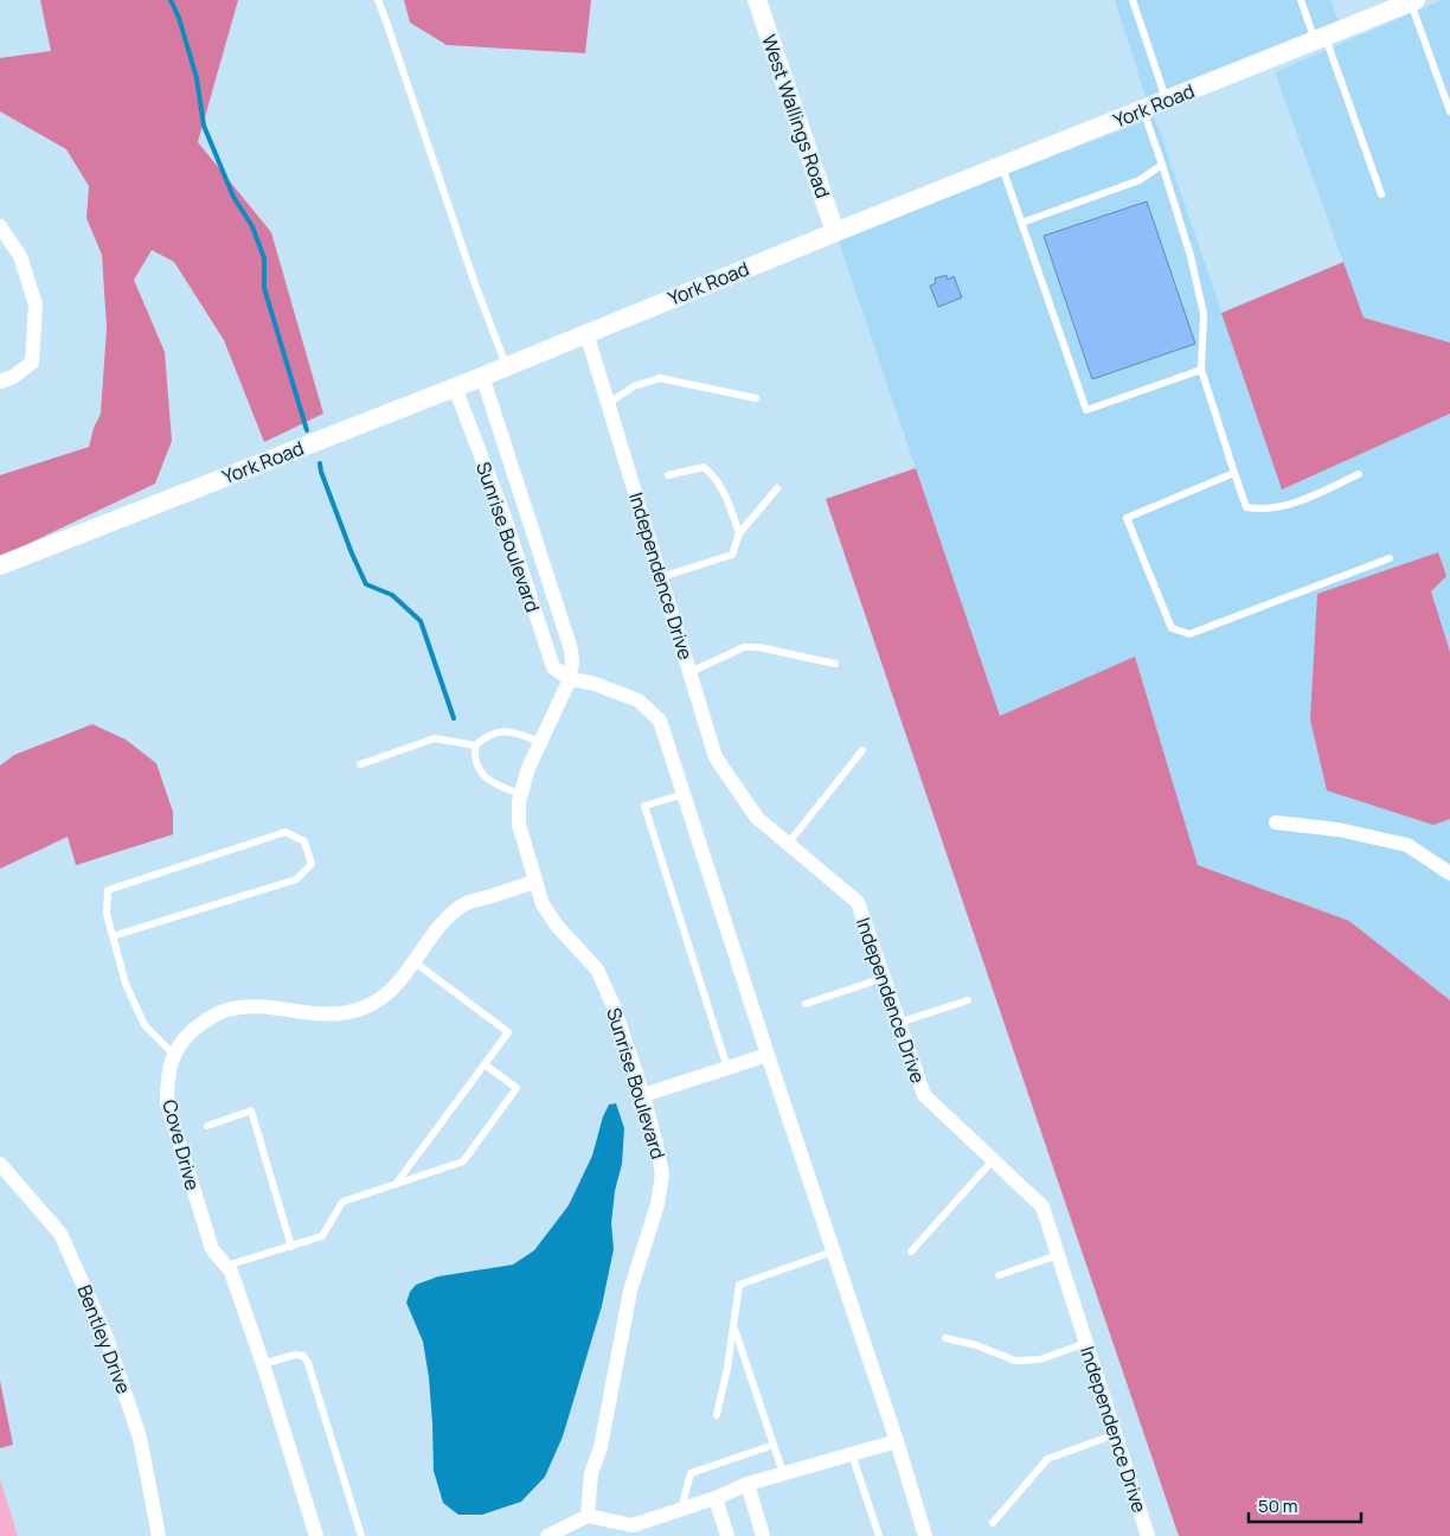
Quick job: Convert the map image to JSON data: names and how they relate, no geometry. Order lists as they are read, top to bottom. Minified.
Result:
{"streets":{"street":["York Road","West Wallings Road","Sunrise Boulevard","Independence Drive","Cove Drive","Bentley Drive"]},"crossings":[["York Road","West Wallings Road"],["York Road","Sunrise Boulevard"],["York Road","Independence Drive"],["Sunrise Boulevard","Cove Drive"]],"scale_bar":"50 m"}
